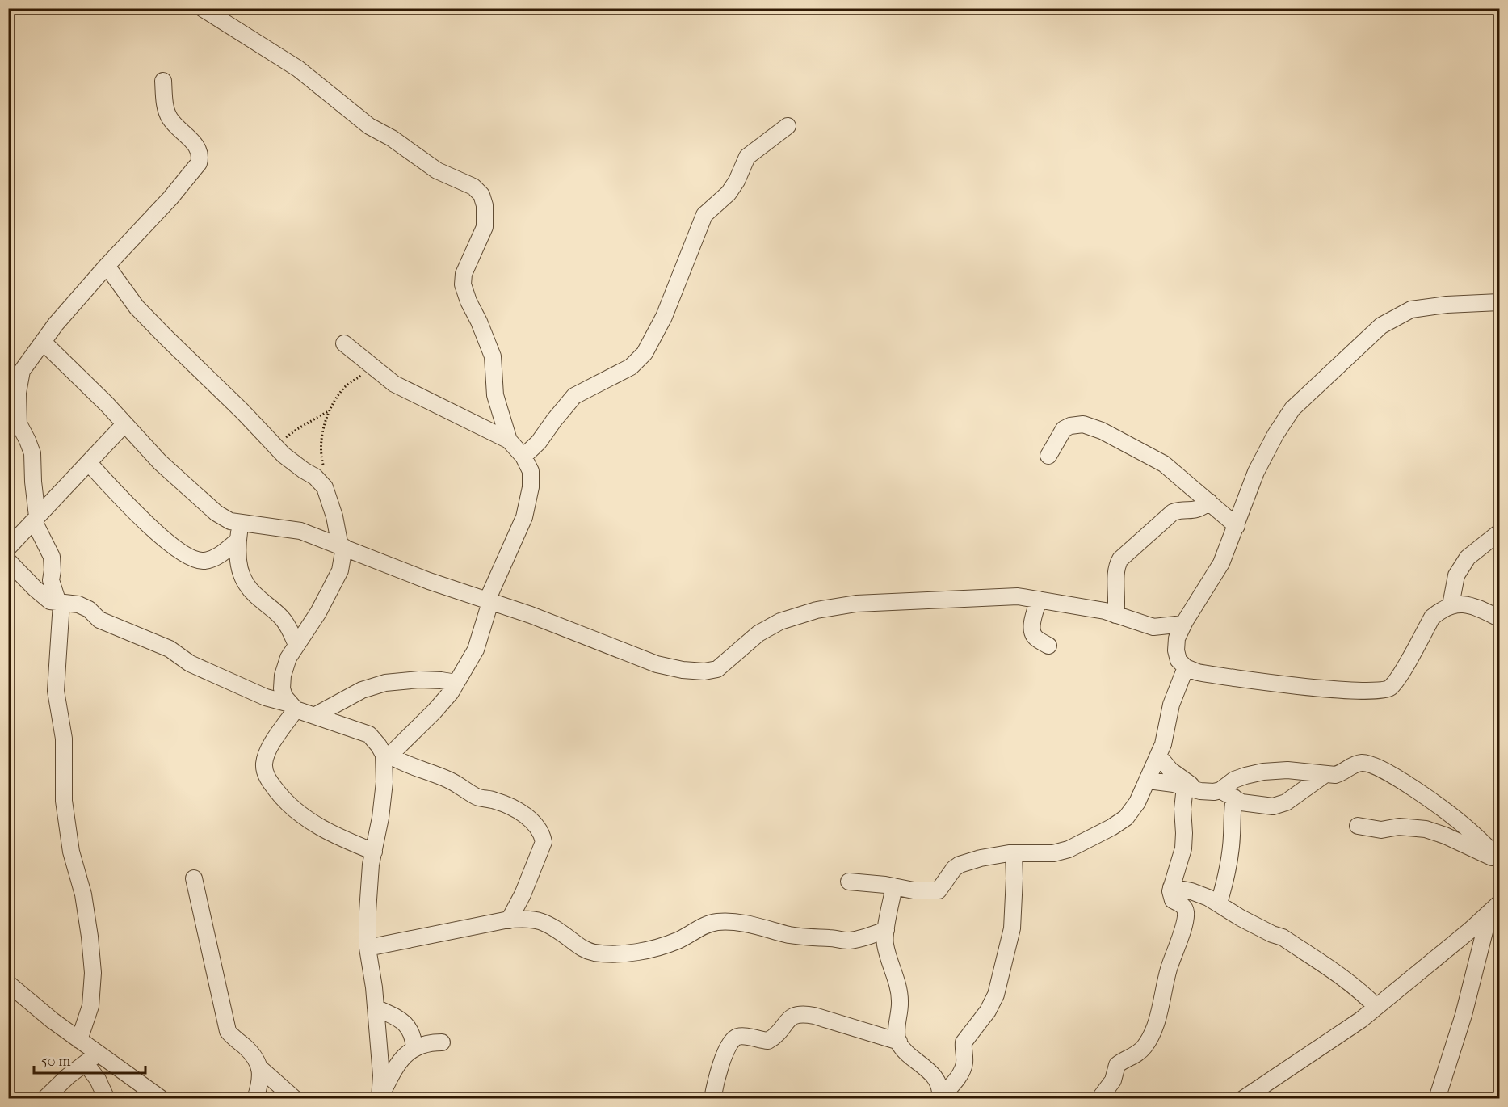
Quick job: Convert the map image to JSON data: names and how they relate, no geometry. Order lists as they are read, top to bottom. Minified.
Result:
{"scale_bar":"50 m"}
